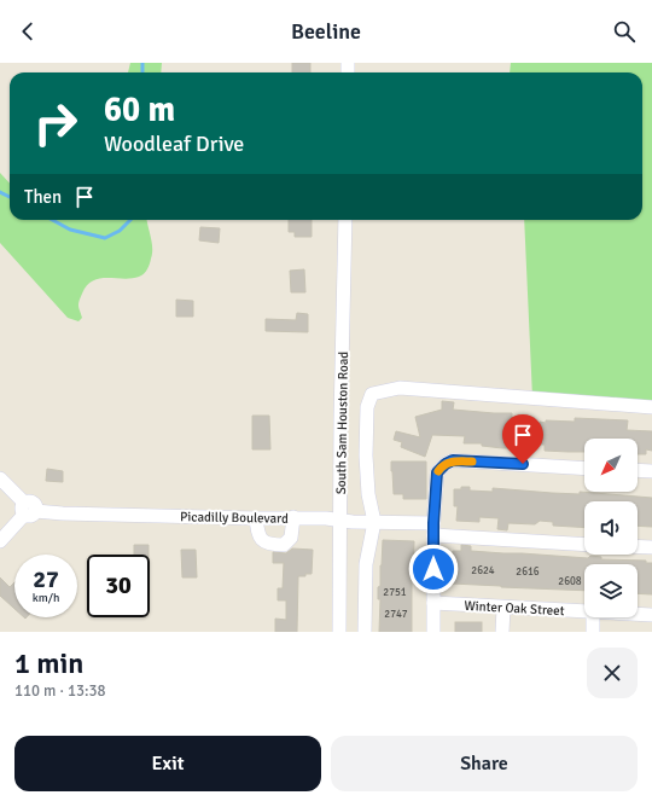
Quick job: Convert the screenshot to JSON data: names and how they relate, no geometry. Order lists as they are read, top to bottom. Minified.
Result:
{"streets":{"street":["South Sam Houston Road","Picadilly Boulevard","Winter Oak Street"]},"crossings":[["South Sam Houston Road","Picadilly Boulevard"]],"house_numbers":["2624","2616","2608","2751","2747"],"north":"bottom left","page":{"header":"Beeline","turn":["60 m","Woodleaf Drive"],"then":"Then","speed":"27 km/h","limit":"30","heading":["1 min","110 m · 13:38"],"buttons":["Exit","Share"]}}
